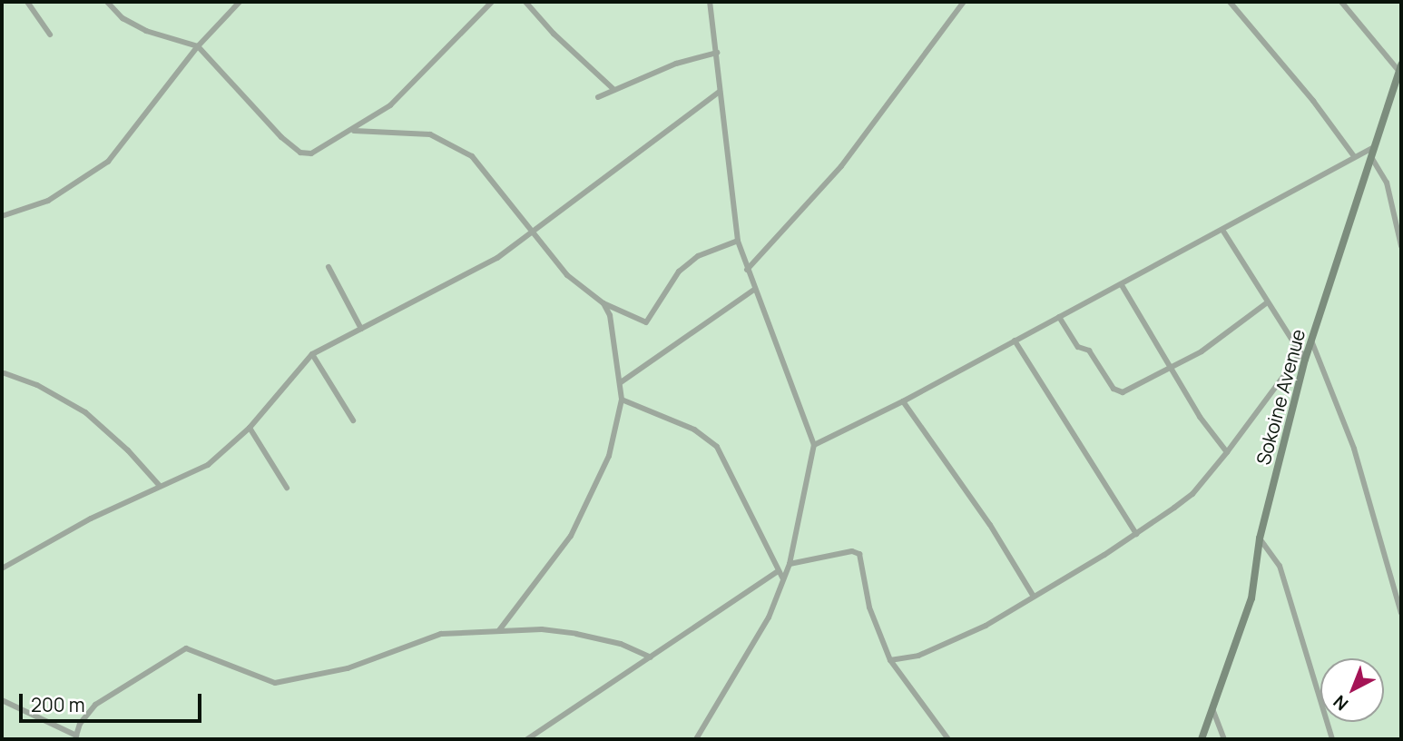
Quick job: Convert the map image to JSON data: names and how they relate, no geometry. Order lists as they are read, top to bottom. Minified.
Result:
{"streets":{"street":["Sokoine Avenue"]},"scale_bar":"200 m","north":"bottom left"}
